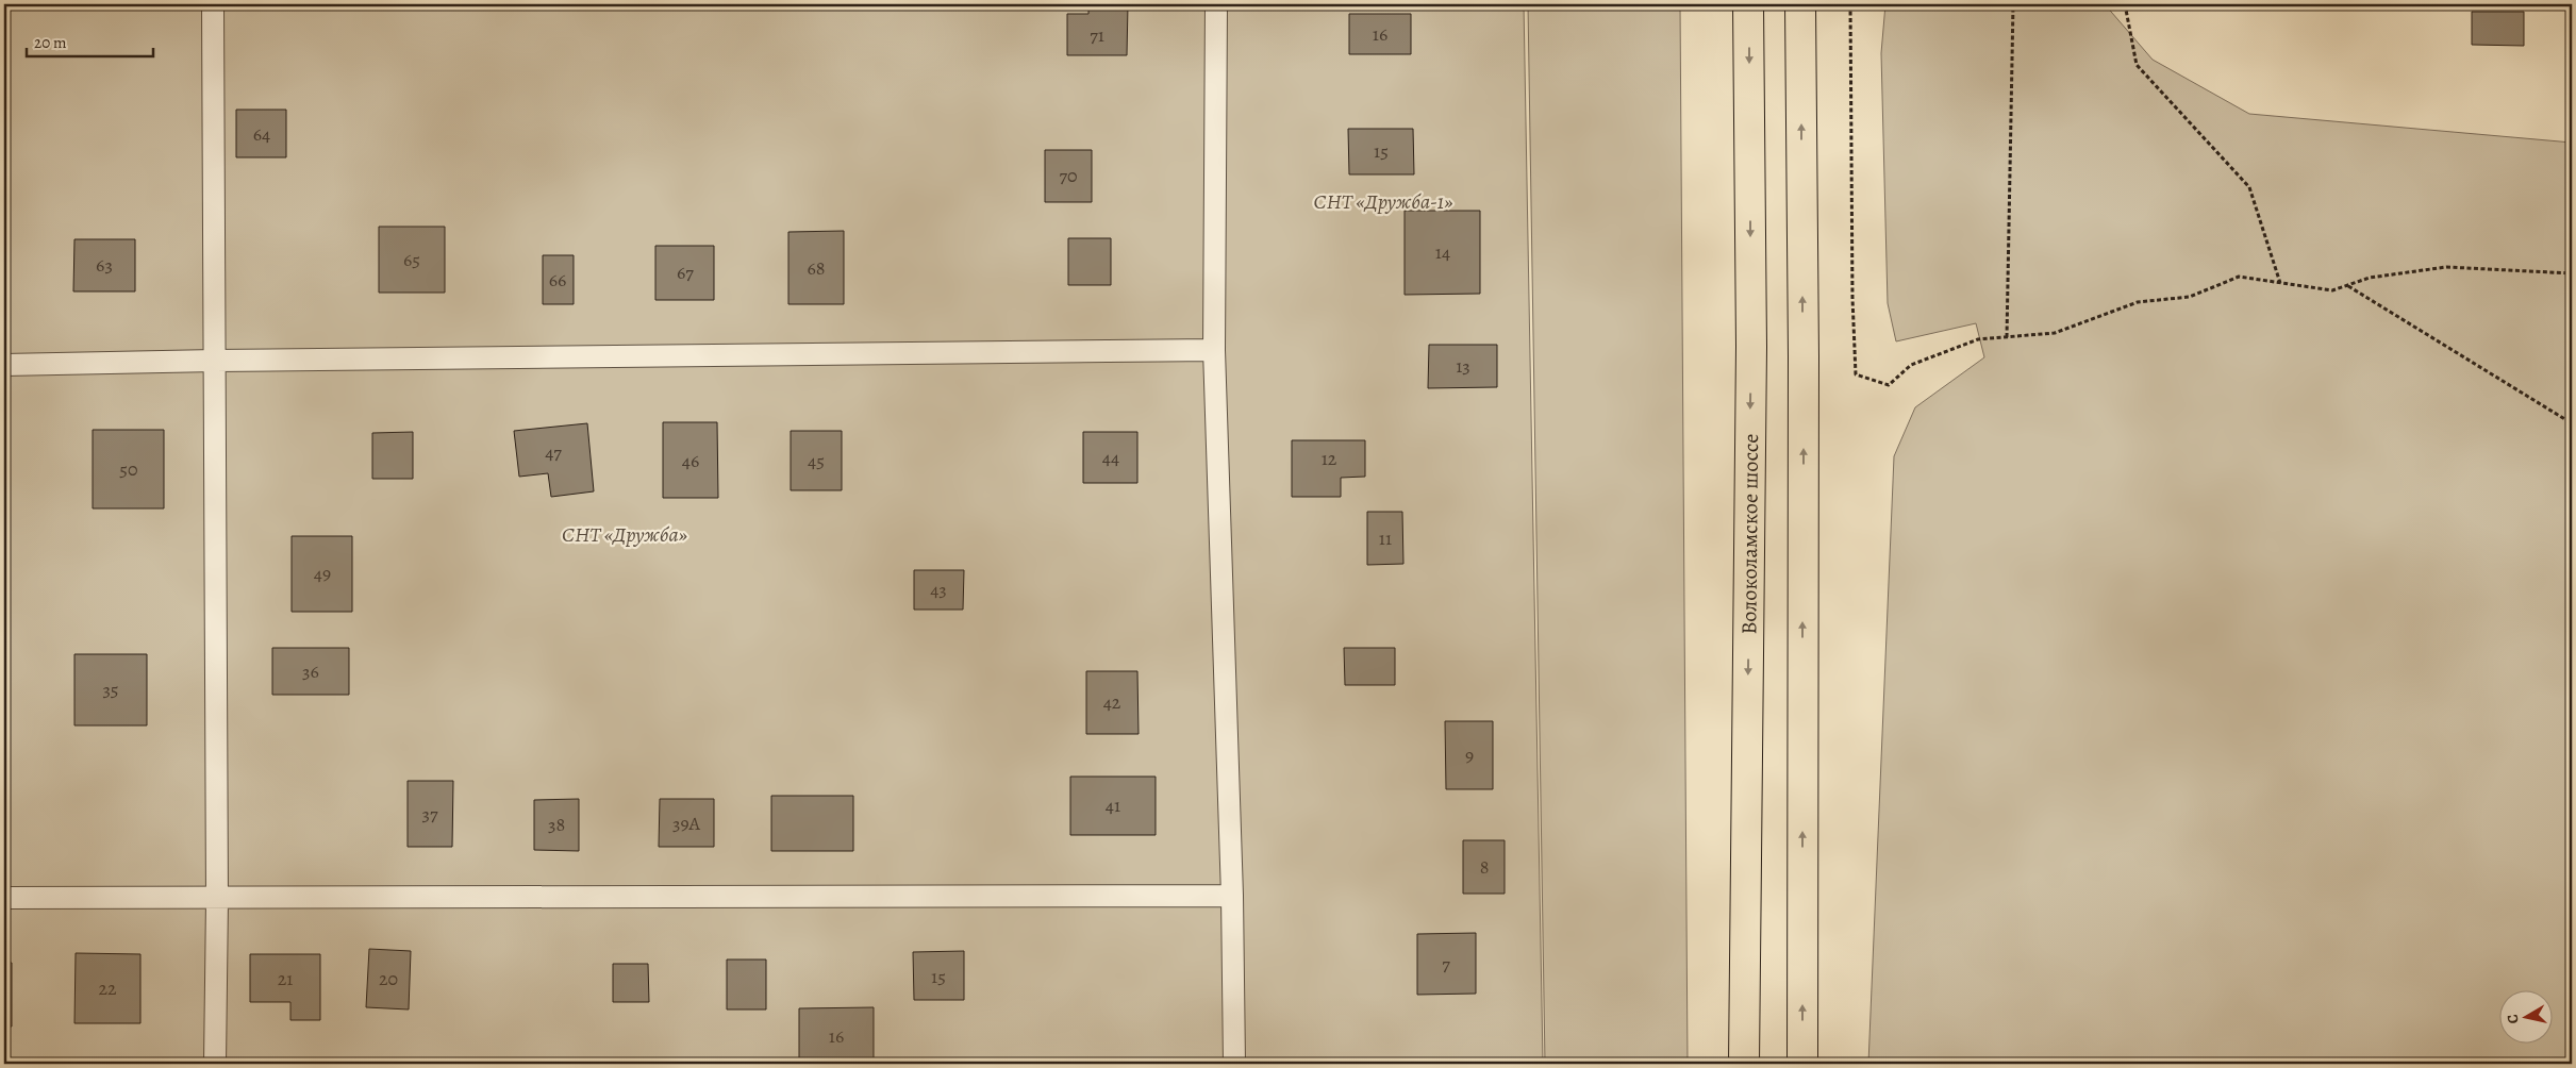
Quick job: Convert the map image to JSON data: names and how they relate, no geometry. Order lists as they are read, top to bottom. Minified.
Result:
{"streets":{"main road":["Волоколамское шоссе"]},"parks":["СНТ «Дружба-1»","СНТ «Дружба»"],"house_numbers":["16","71","64","15","70","14","65","63","68","67","66","13","47","44","12","46","45","50","11","49","43","36","35","42","9","41","37","39А","38","8","7","15","21","20","22","16"],"scale_bar":"20 m","north":"left"}
